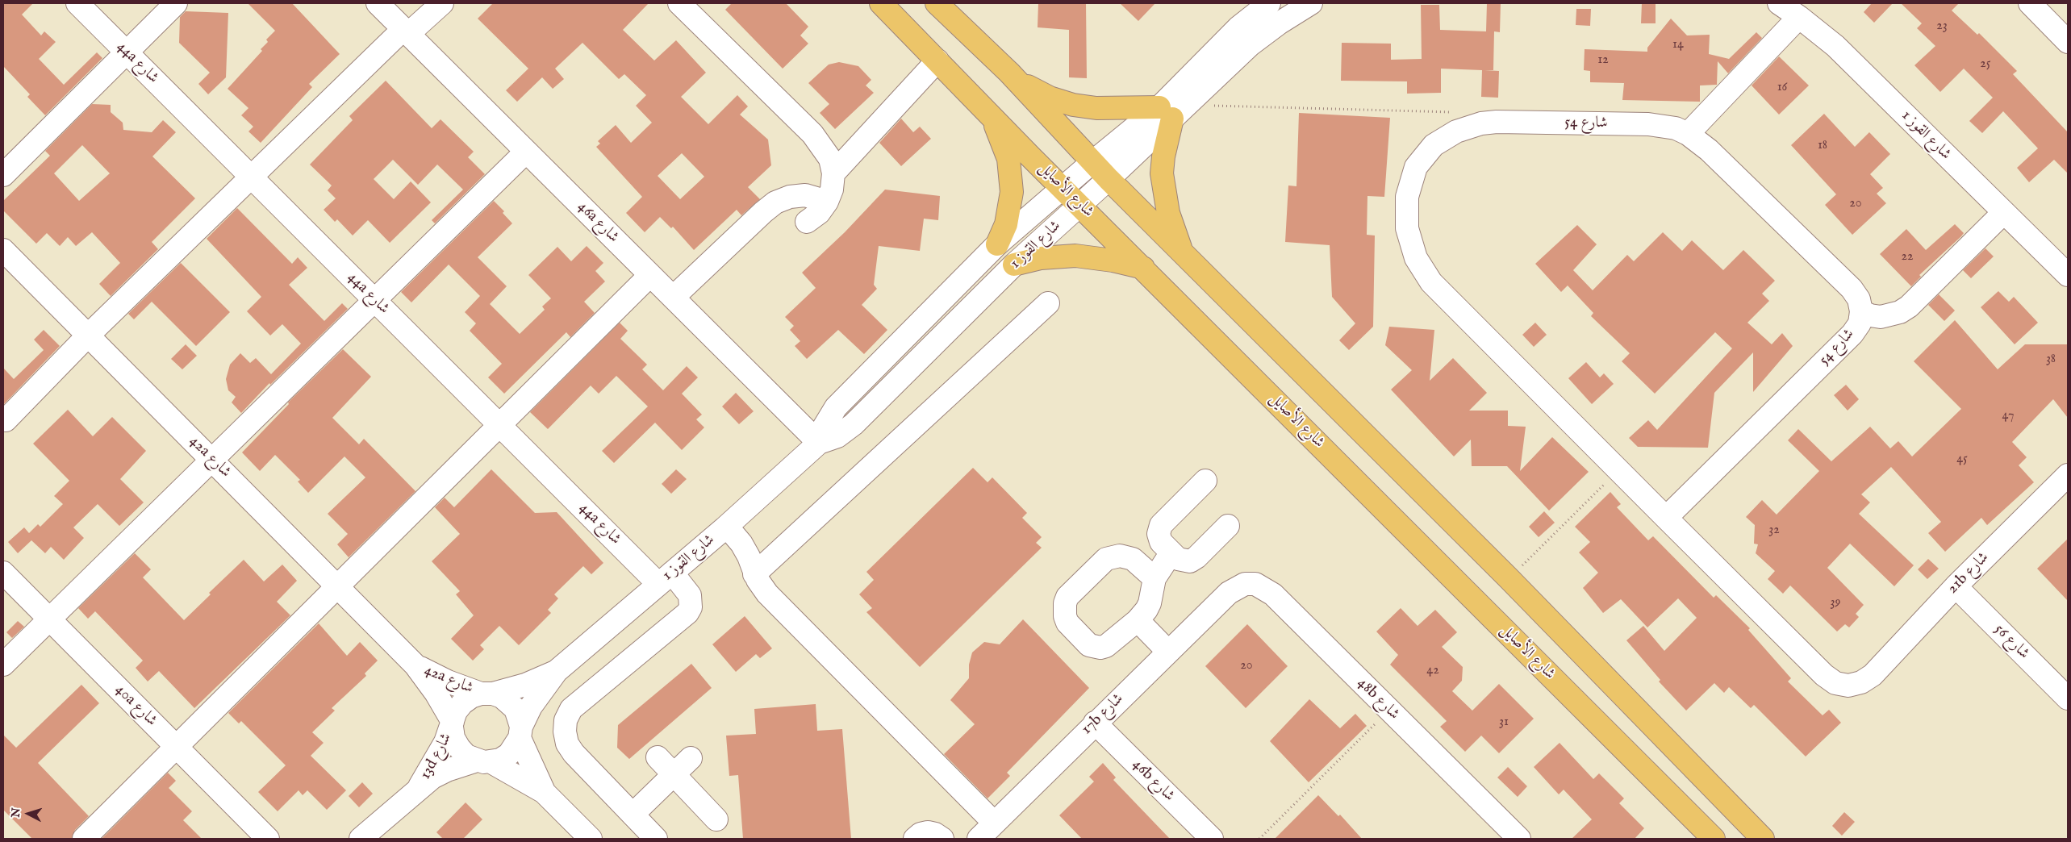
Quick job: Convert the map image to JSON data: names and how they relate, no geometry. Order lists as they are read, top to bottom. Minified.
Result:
{"streets":{"main road":["شارع الأصايل"],"street":["44a شارع","شارع 54","شارع القوز 1","46a شارع","42a شارع","21b شارع","شارع 56","48b شارع","40a شارع","17b شارع","13d شارع","46b شارع"]},"crossings":[["44a شارع","شارع القوز 1"],["شارع 54","21b شارع"],["شارع القوز 1","شارع الأصايل"],["شارع القوز 1","46a شارع"],["شارع القوز 1","42a شارع"],["شارع القوز 1","13d شارع"],["42a شارع","13d شارع"],["21b شارع","شارع 56"],["48b شارع","17b شارع"],["17b شارع","46b شارع"]],"house_numbers":["23","14","12","25","16","18","20","22","38","47","45","32","39","20","42","31"],"north":"left"}
